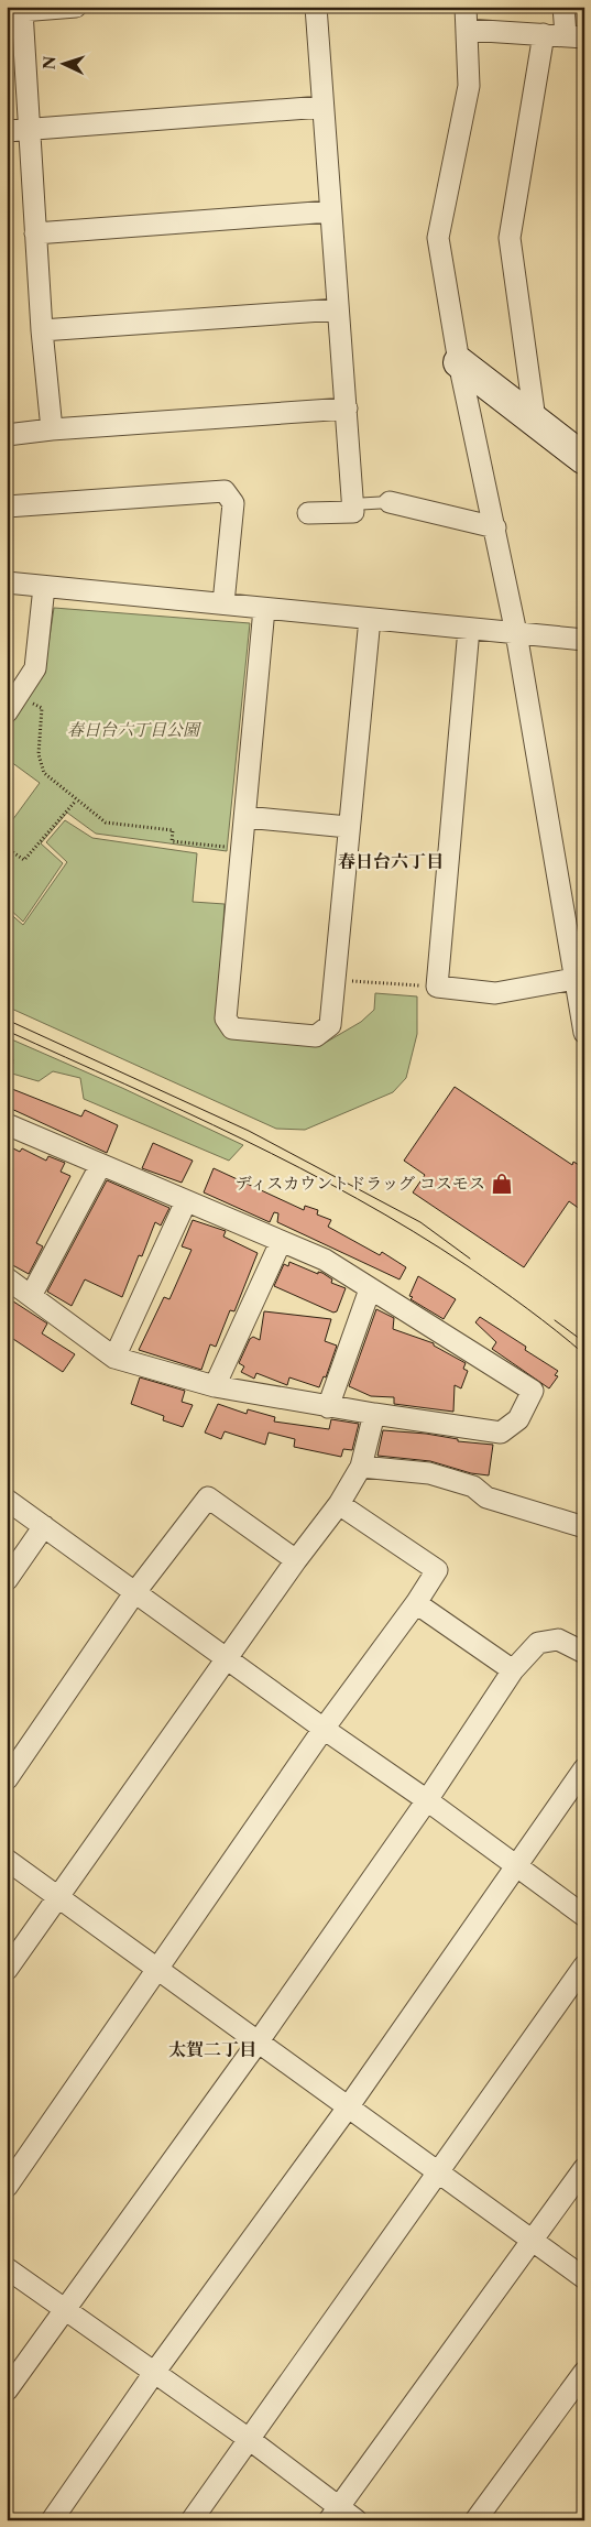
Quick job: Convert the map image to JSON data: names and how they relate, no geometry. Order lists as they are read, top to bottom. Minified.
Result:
{"districts":["春日台六丁目","太賀二丁目"],"parks":["春日台六丁目公園"],"places":{"shop":["ディスカウントドラッグ コスモス"]},"north":"left"}
